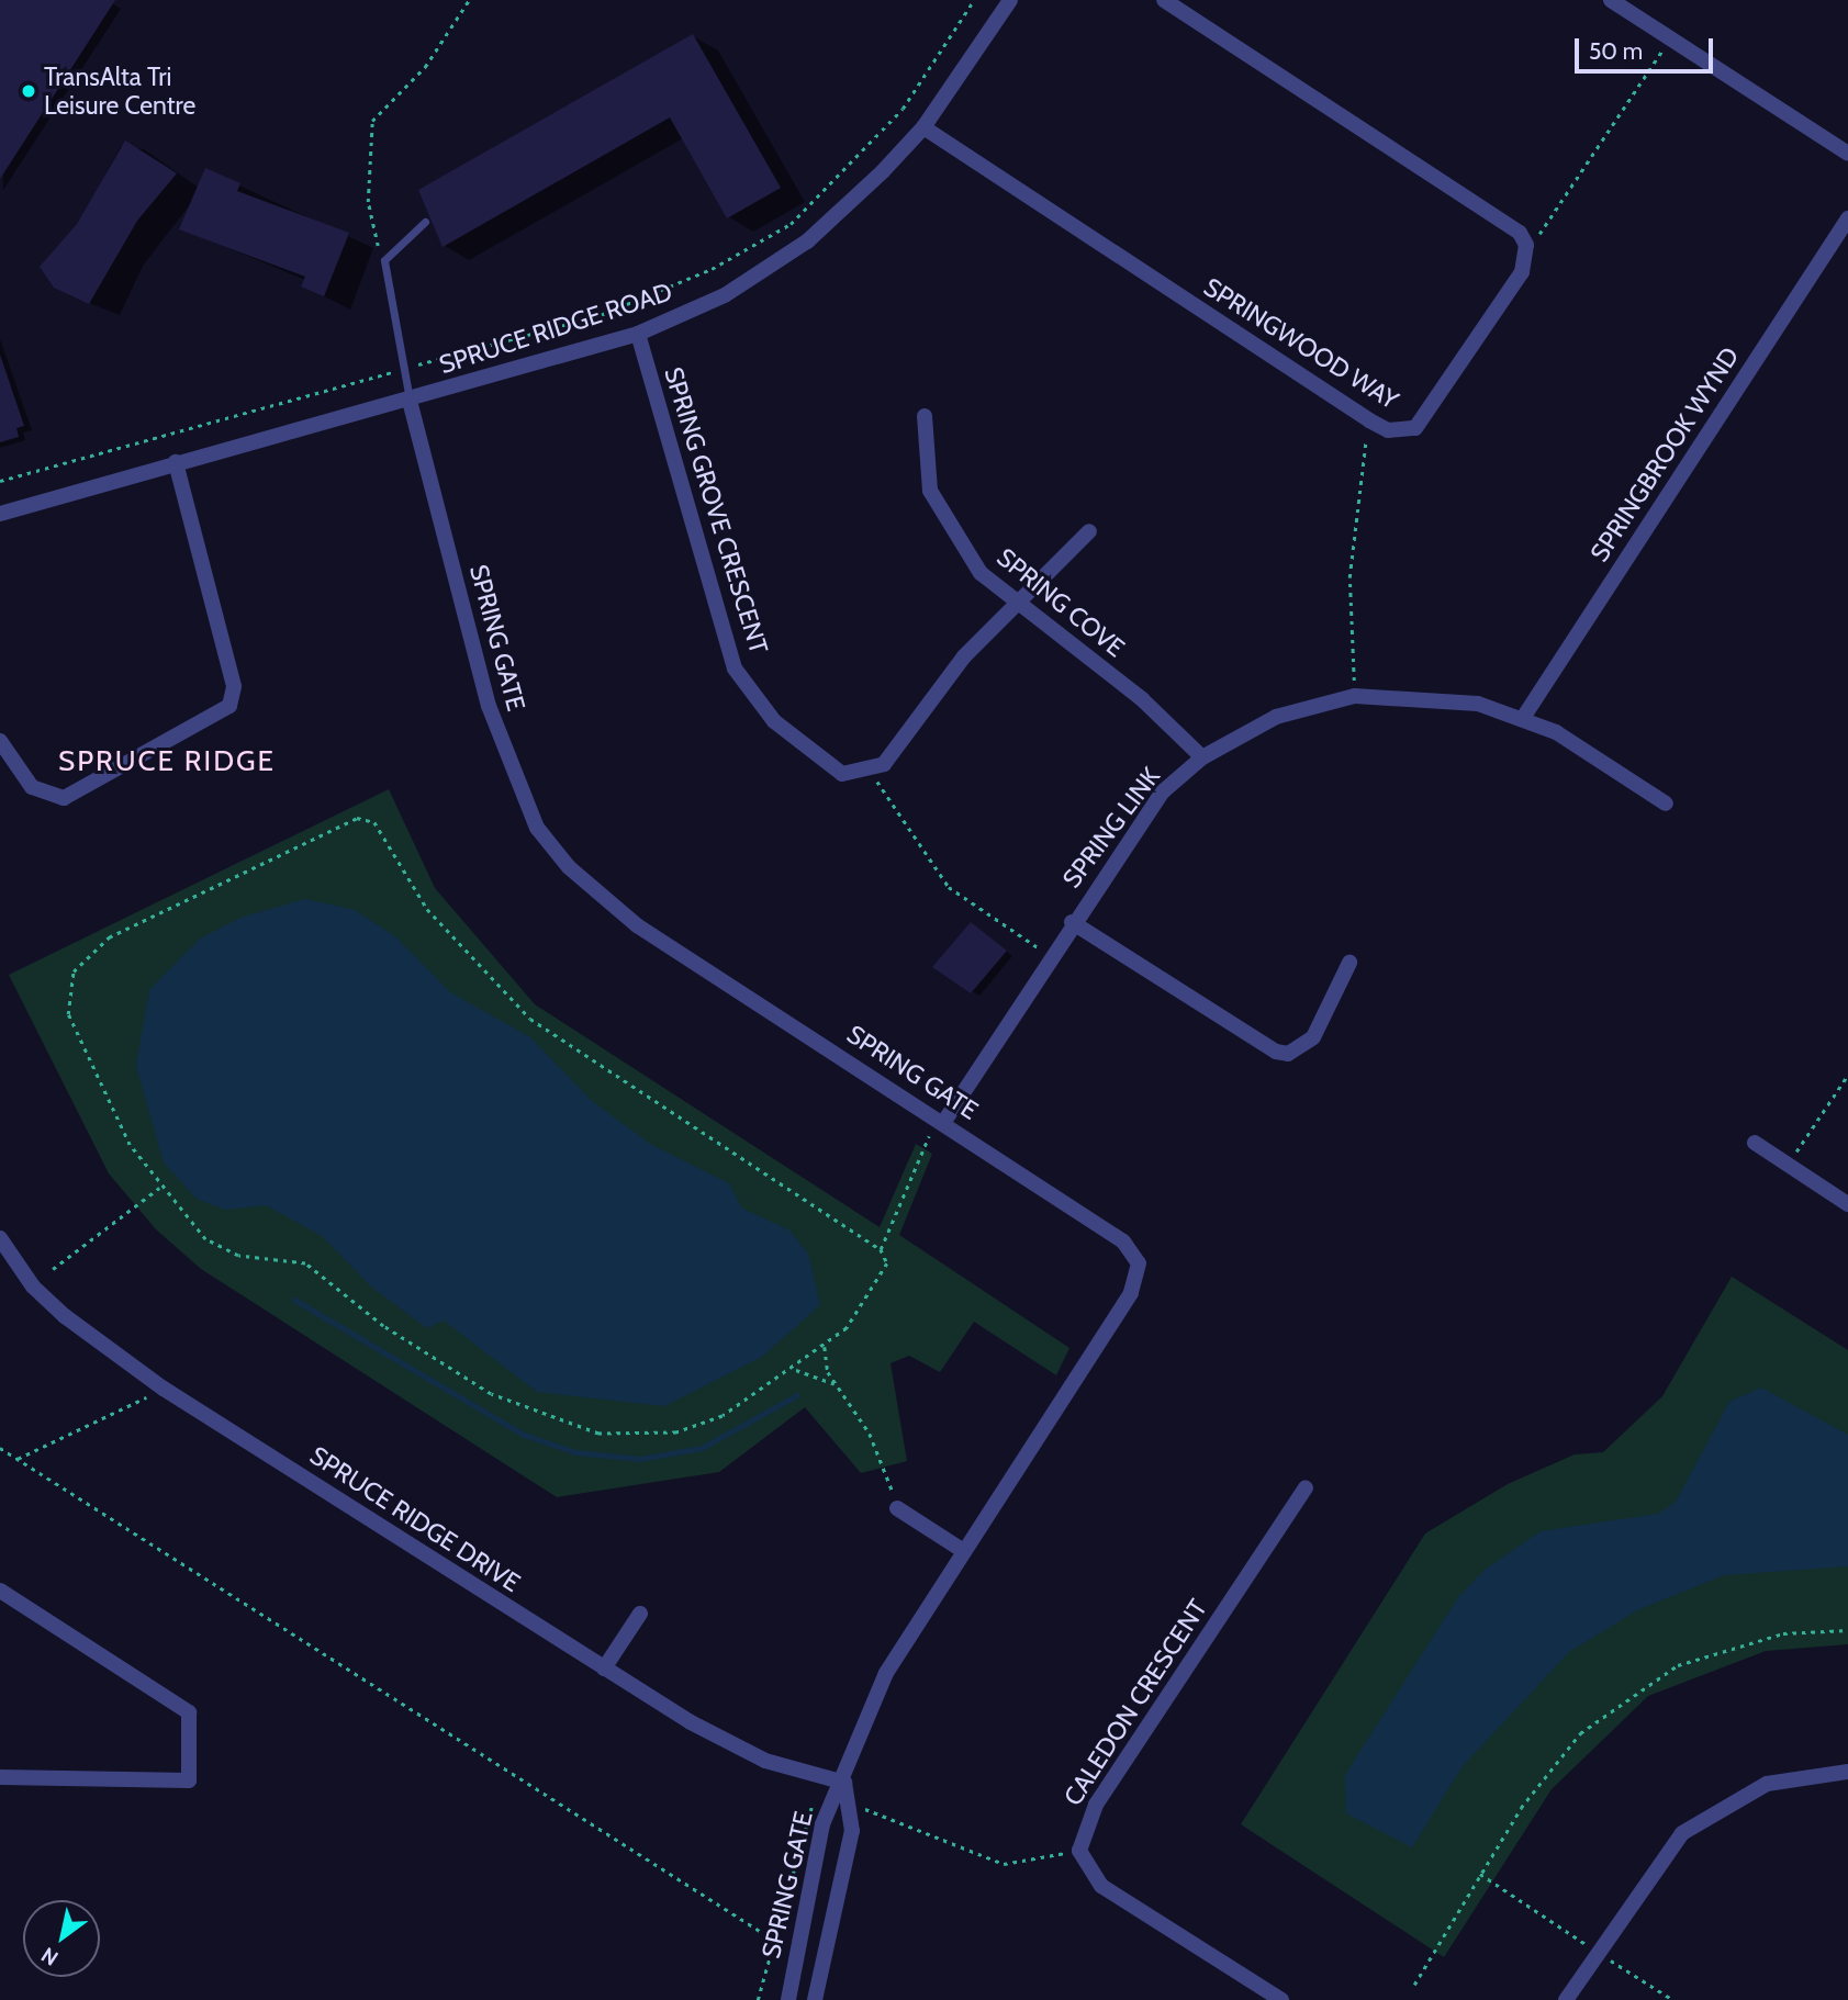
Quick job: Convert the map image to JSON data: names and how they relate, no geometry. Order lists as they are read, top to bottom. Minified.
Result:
{"streets":{"street":["SPRUCE RIDGE ROAD","SPRINGWOOD WAY","SPRINGBROOK WYND","SPRING GROVE CRESCENT","SPRING COVE","SPRING GATE","SPRING LINK","SPRUCE RIDGE DRIVE","CALEDON CRESCENT"]},"crossings":[["SPRUCE RIDGE ROAD","SPRINGWOOD WAY"],["SPRUCE RIDGE ROAD","SPRING GROVE CRESCENT"],["SPRUCE RIDGE ROAD","SPRING GATE"],["SPRINGBROOK WYND","SPRING LINK"],["SPRING COVE","SPRING LINK"],["SPRING GATE","SPRING LINK"],["SPRING GATE","SPRUCE RIDGE DRIVE"]],"districts":["SPRUCE RIDGE"],"places":["TransAlta Tri Leisure Centre"],"scale_bar":"50 m","north":"bottom left"}
